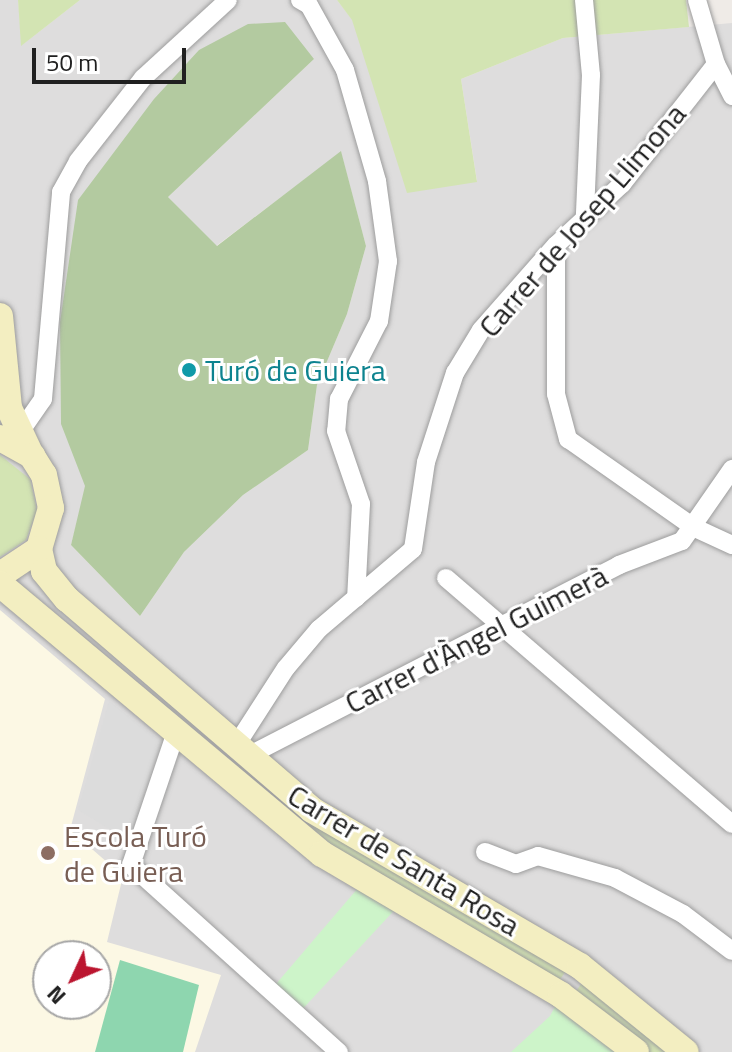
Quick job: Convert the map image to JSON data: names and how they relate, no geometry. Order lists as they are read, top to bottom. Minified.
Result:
{"streets":{"main road":["Carrer de Santa Rosa"],"street":["Carrer de Josep Llimona","Carrer d'Àngel Guimerà"]},"crossings":[["Carrer de Josep Llimona","Carrer d'Àngel Guimerà"],["Carrer de Josep Llimona","Carrer de Santa Rosa"],["Carrer d'Àngel Guimerà","Carrer de Santa Rosa"]],"places":["Turó de Guiera","Escola Turó de Guiera"],"scale_bar":"50 m","north":"bottom left"}
